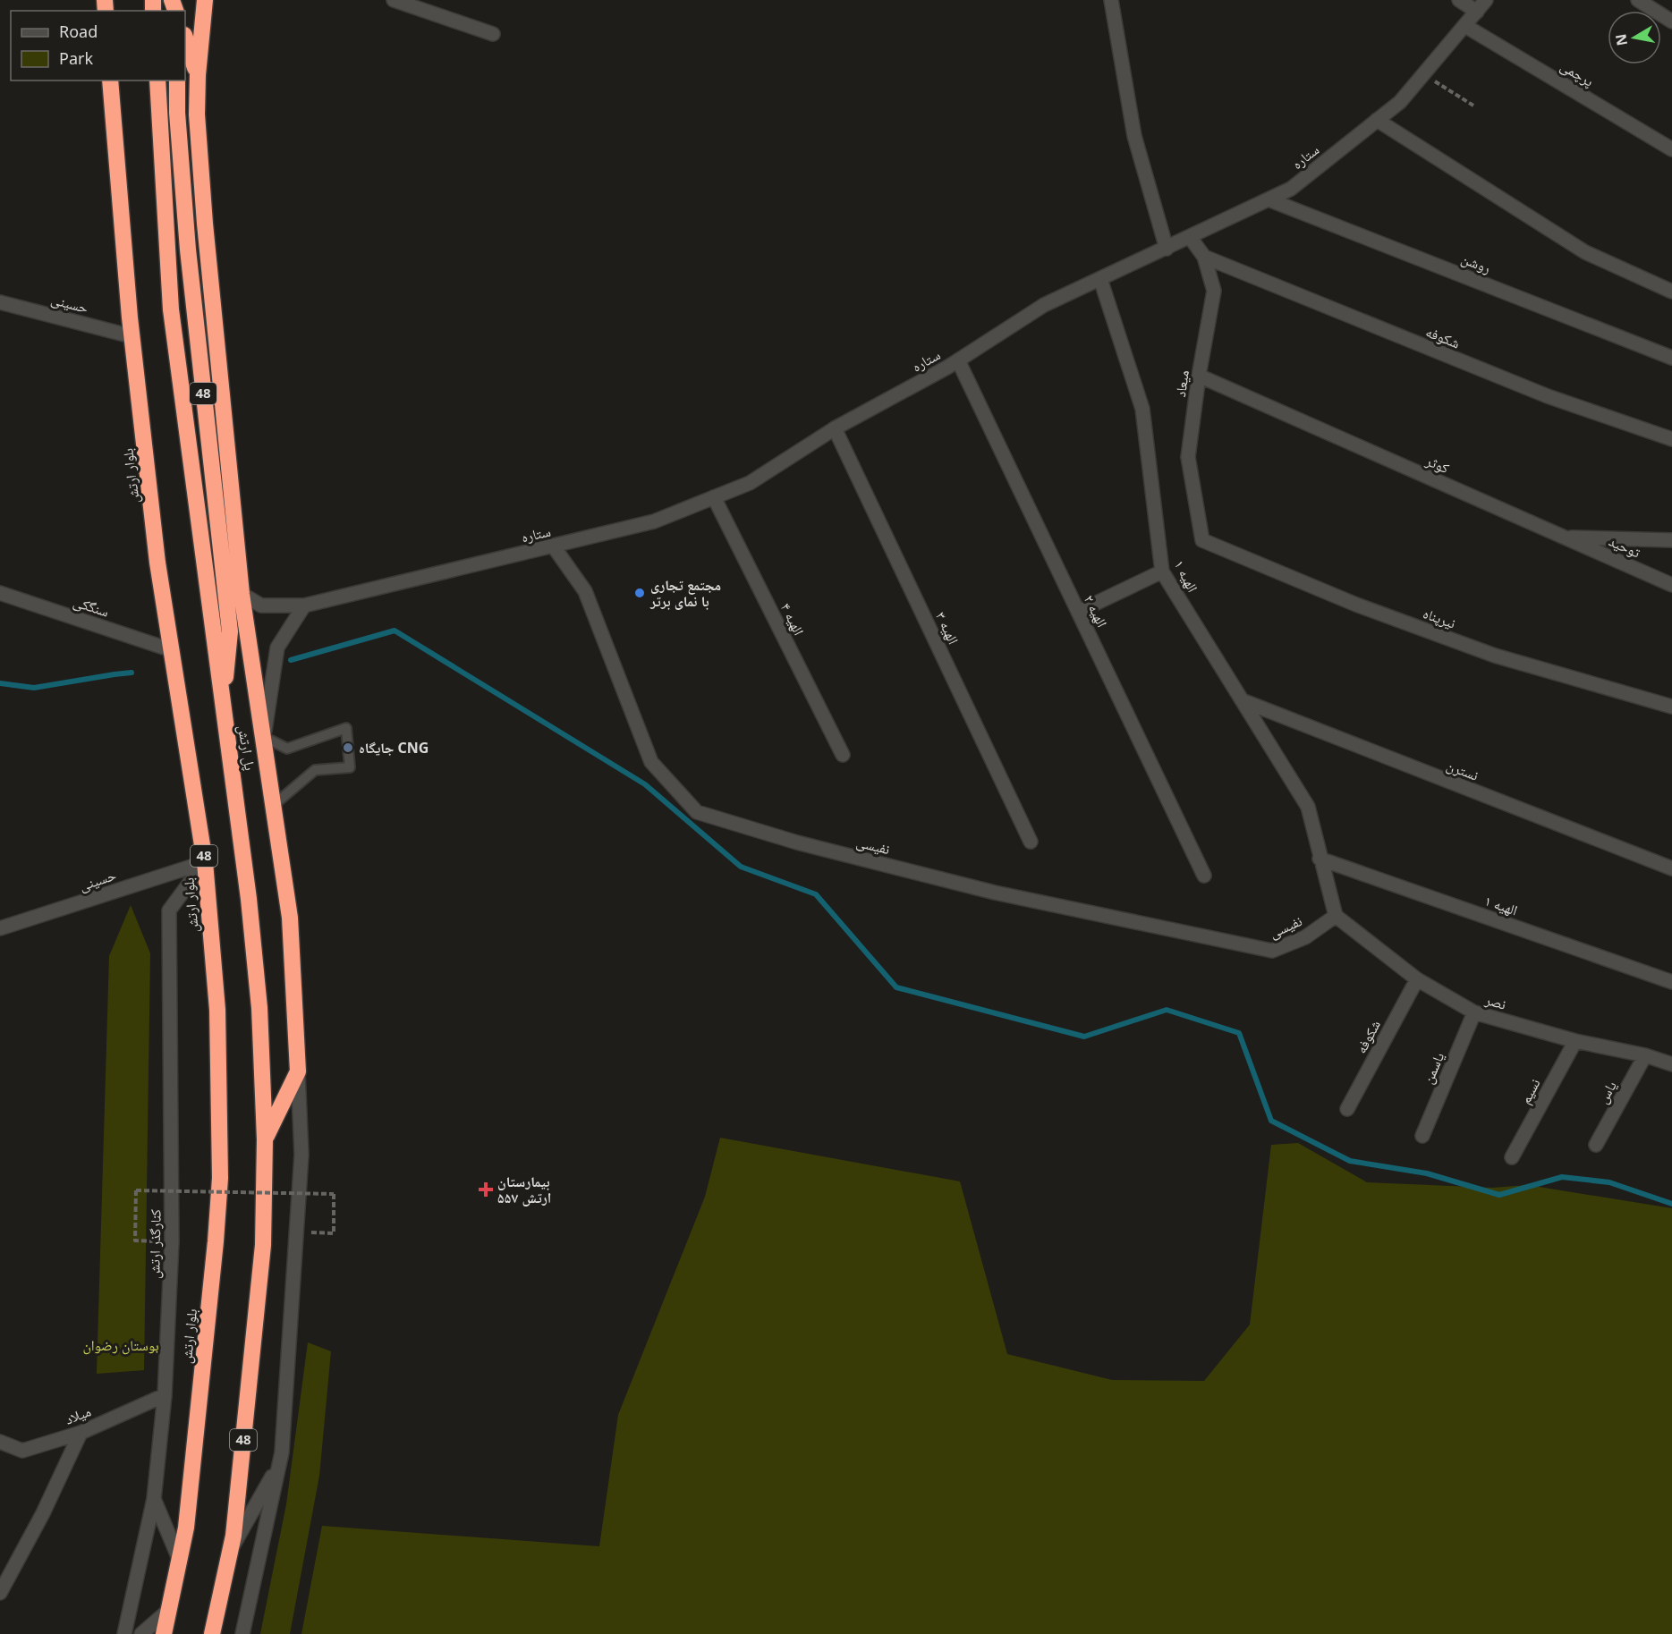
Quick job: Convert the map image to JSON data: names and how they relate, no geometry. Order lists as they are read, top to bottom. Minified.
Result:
{"streets":{"highway":["48","بلوار ارتش","پل ارتش"],"street":["پرچمی","ستاره","روشن","حسینی","شکوفه","میعاد","کوثر","توحید","الهیه ۱","سنگکی","الهیه ۲","نیرپناه","الهیه ۴","الهیه ۳","نسترن","نفیسی","نصر","یاسمن","نسیم","یاس","کنارگذر ارتش","میلاد"]},"crossings":[["پرچمی","ستاره"],["ستاره","روشن"],["ستاره","میعاد"],["ستاره","الهیه ۱"],["ستاره","الهیه ۲"],["ستاره","الهیه ۴"],["ستاره","الهیه ۳"],["ستاره","نفیسی"],["حسینی","بلوار ارتش"],["حسینی","کنارگذر ارتش"],["شکوفه","میعاد"],["شکوفه","نصر"],["میعاد","کوثر"],["میعاد","نیرپناه"],["48","پل ارتش"],["کوثر","توحید"],["بلوار ارتش","سنگکی"],["بلوار ارتش","کنارگذر ارتش"],["الهیه ۱","نسترن"],["الهیه ۱","نفیسی"],["الهیه ۱","نصر"],["نفیسی","نصر"],["نصر","یاسمن"],["نصر","نسیم"],["نصر","یاس"],["کنارگذر ارتش","میلاد"]],"parks":["بوستان رضوان"],"places":{"other":["مجتمع تجاری با نمای برتر","جایگاه CNG"],"health":["بیمارستان ۵۵۷ ارتش"]},"legend":["Road","Park"],"north":"left"}
